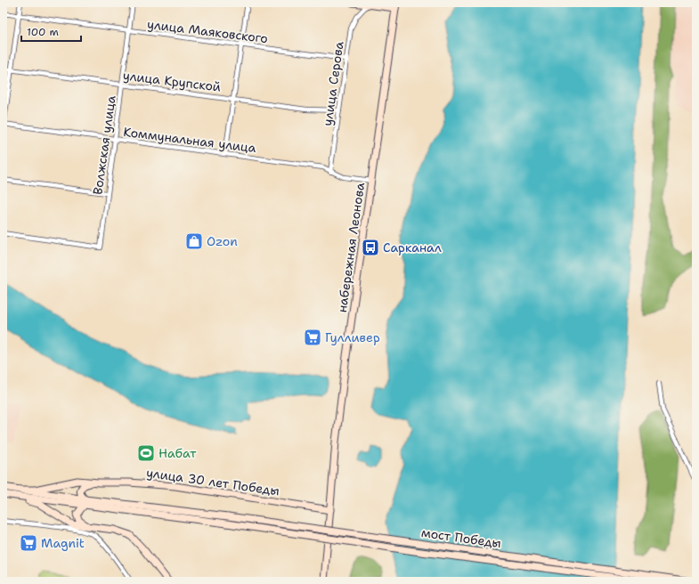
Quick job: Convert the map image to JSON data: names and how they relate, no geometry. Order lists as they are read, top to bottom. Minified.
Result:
{"streets":{"main road":["набережная Леонова","улица 30 лет Победы","мост Победы"],"street":["улица Маяковского","улица Крупской","улица Серова","Коммунальная улица","Волжская улица"]},"crossings":[["улица Маяковского","улица Серова"],["улица Маяковского","Волжская улица"],["улица Крупской","улица Серова"],["улица Крупской","Волжская улица"],["улица Серова","Коммунальная улица"],["Коммунальная улица","Волжская улица"],["Коммунальная улица","набережная Леонова"],["набережная Леонова","улица 30 лет Победы"]],"places":{"shop":["Ozon"],"bus stop":["Сарканал"],"supermarket":["Гулливер","Magnit"],"sports":["Набат"]},"scale_bar":"100 m"}
